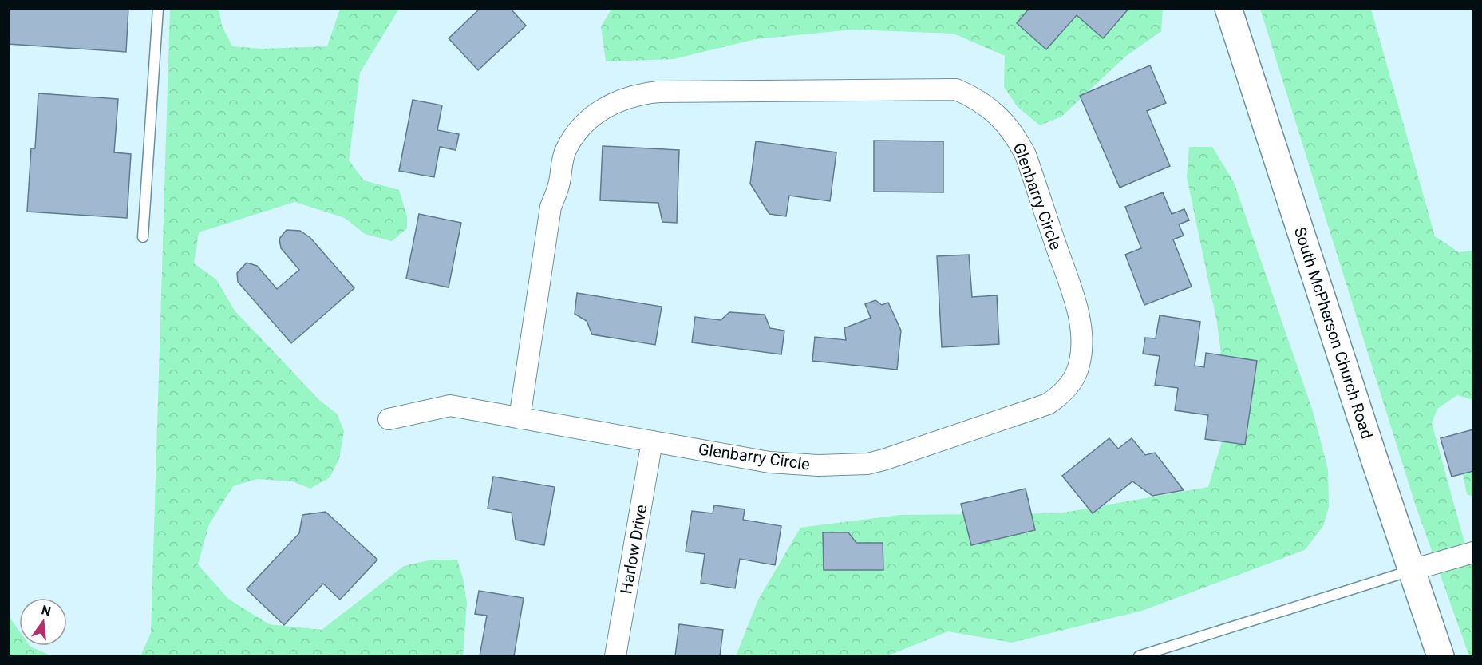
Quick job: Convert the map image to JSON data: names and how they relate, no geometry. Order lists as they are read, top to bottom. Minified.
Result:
{"streets":{"main road":["South McPherson Church Road"],"street":["Glenbarry Circle","Harlow Drive"]},"crossings":[["Glenbarry Circle","Harlow Drive"]],"north":"top"}
